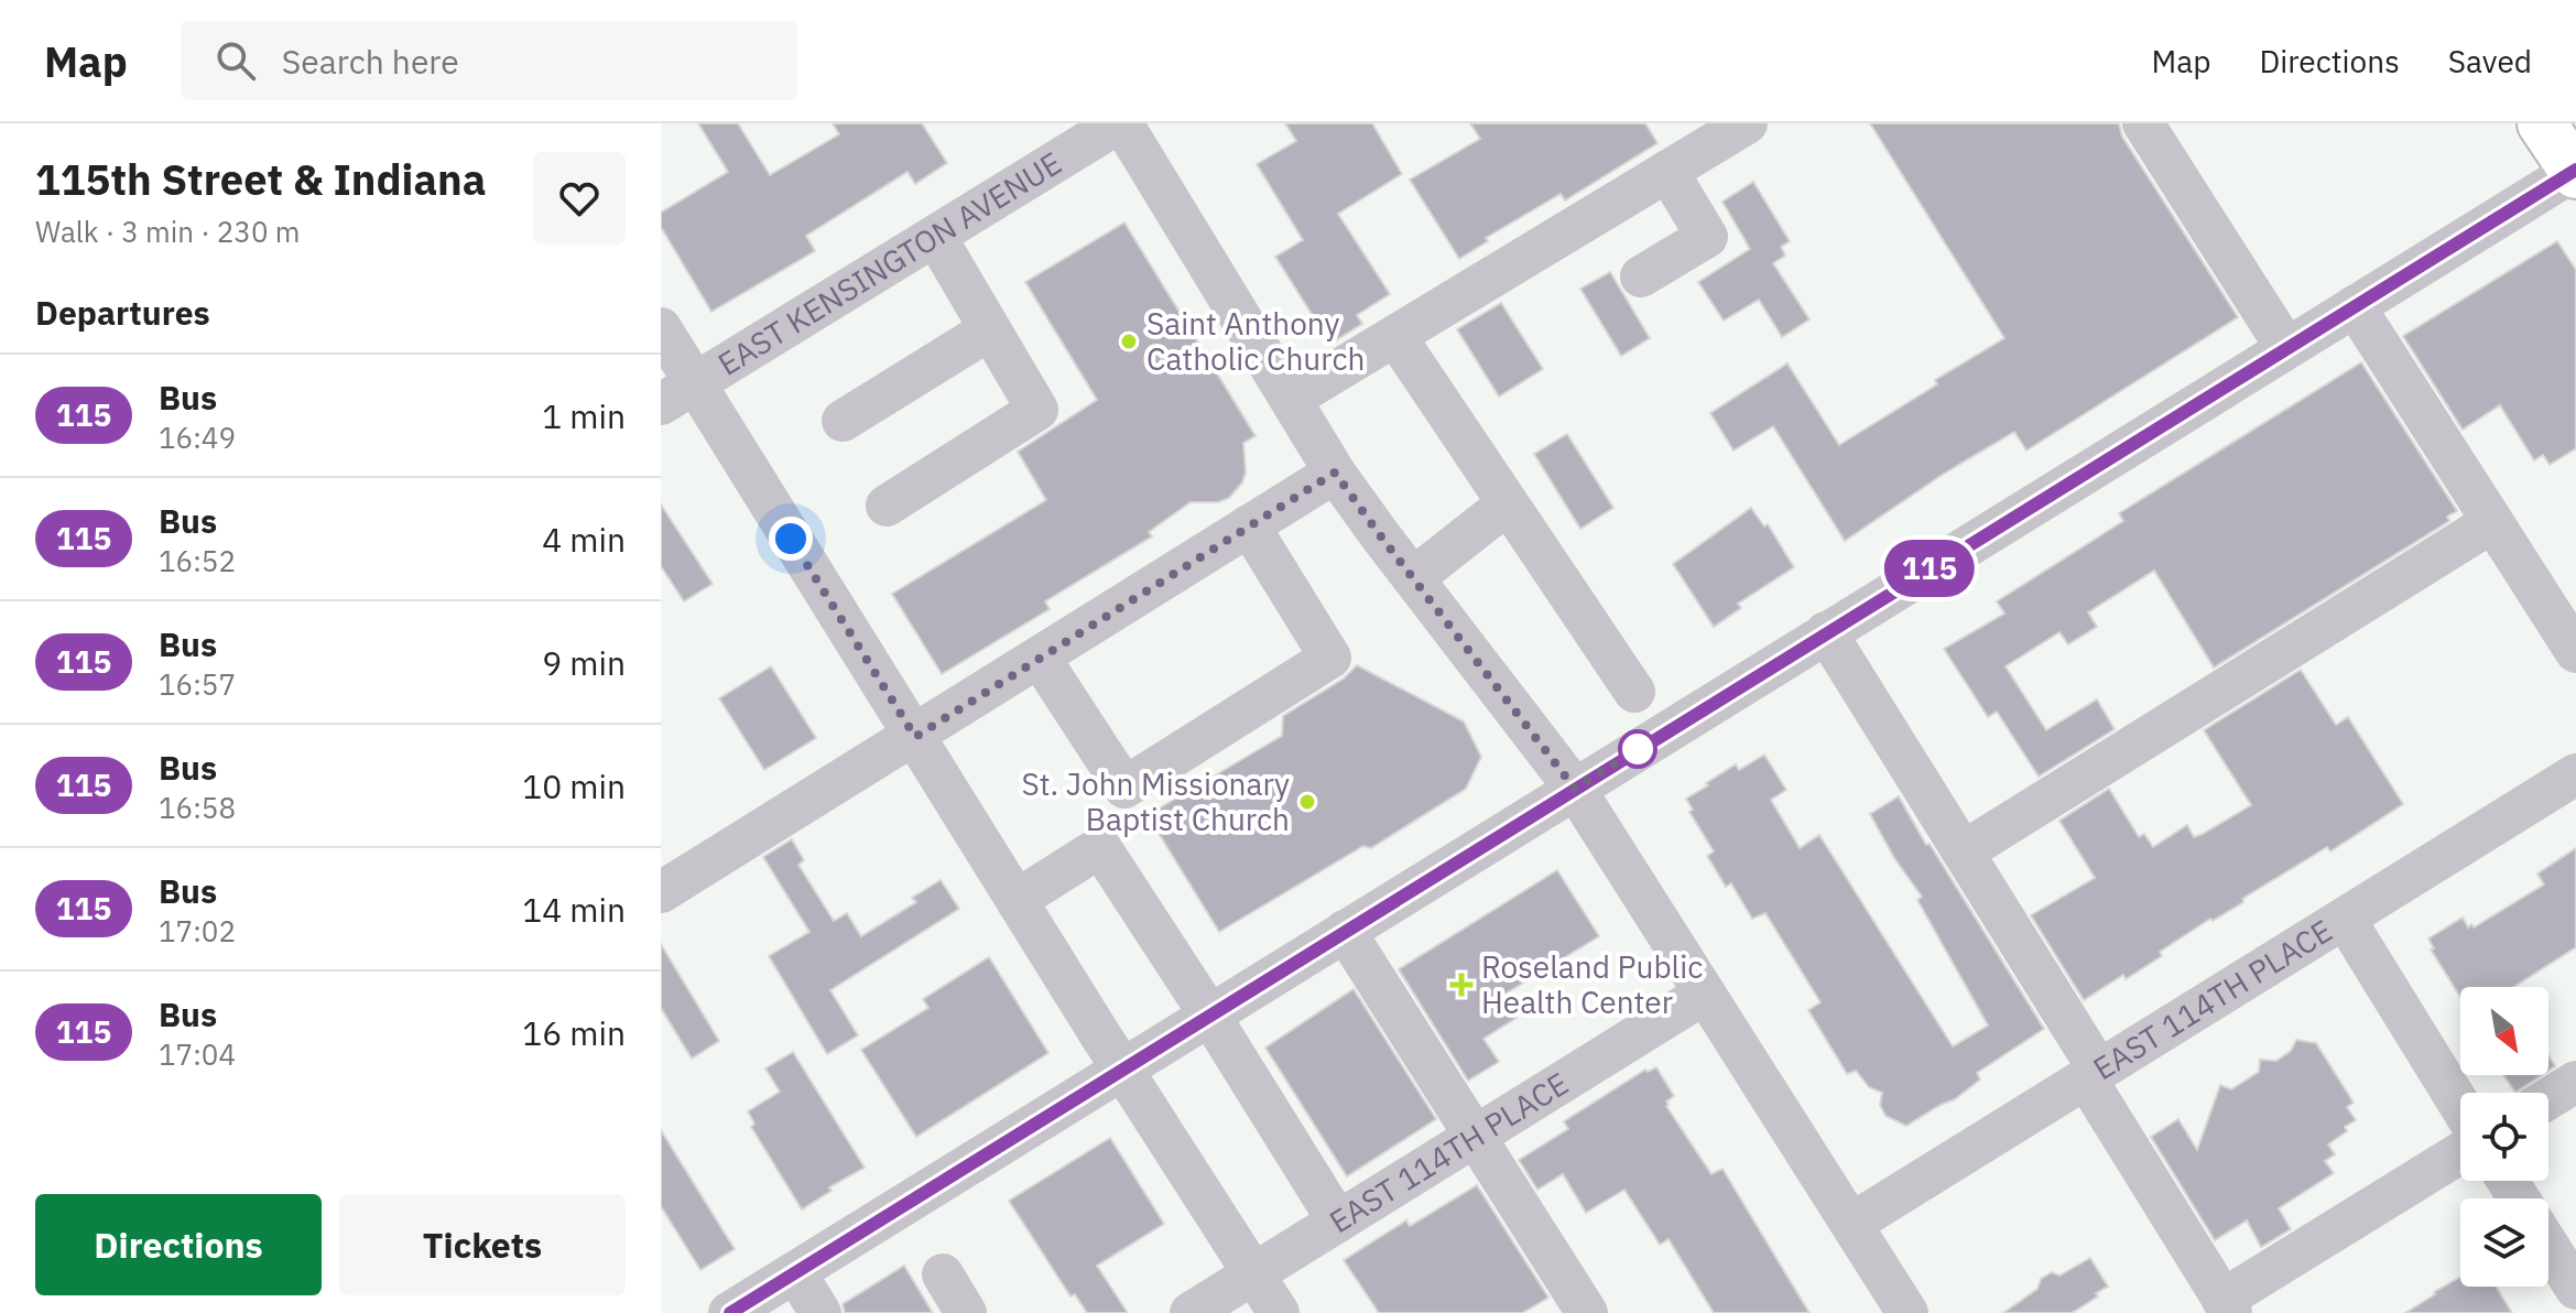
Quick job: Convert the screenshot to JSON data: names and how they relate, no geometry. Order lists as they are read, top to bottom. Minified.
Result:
{"streets":{"street":["EAST KENSINGTON AVENUE","EAST 114TH PLACE"]},"places":{"other":["Saint Anthony Catholic Church","St. John Missionary Baptist Church"],"health":["Roseland Public Health Center"]},"lines":["bus line 115"],"north":"bottom right","page":{"header":"Map","search":"Search here","nav":["Map","Directions","Saved"],"heading":[["115th Street & Indiana","Walk · 3 min · 230 m"],"Departures"],"on_map":"115","list":[{"mark":"115","name":"Bus","note":"16:49","value":"1 min"},{"mark":"115","name":"Bus","note":"16:52","value":"4 min"},{"mark":"115","name":"Bus","note":"16:57","value":"9 min"},{"mark":"115","name":"Bus","note":"16:58","value":"10 min"},{"mark":"115","name":"Bus","note":"17:02","value":"14 min"},{"mark":"115","name":"Bus","note":"17:04","value":"16 min"}],"buttons":["Directions","Tickets"]}}
